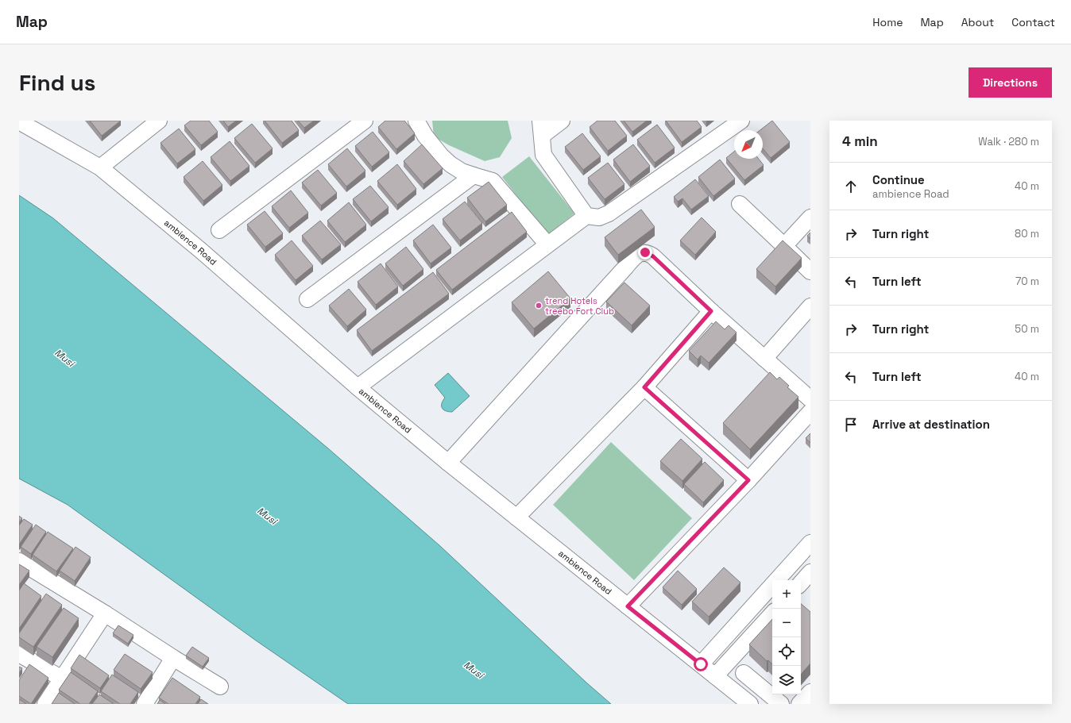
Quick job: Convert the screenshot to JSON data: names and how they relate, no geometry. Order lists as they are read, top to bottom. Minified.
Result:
{"streets":{"street":["ambience Road"]},"water":["Musi"],"places":["trend Hotels treebo Fort Club"],"north":"bottom left","page":{"header":"Map","nav":["Home","Map","About","Contact"],"buttons":"Directions","title":"Find us","heading":["4 min","Walk · 280 m"],"list":[["Continue","ambience Road","40 m"],["Turn right","80 m"],["Turn left","70 m"],["Turn right","50 m"],["Turn left","40 m"],"Arrive at destination"],"map_buttons":["+","−"]}}
